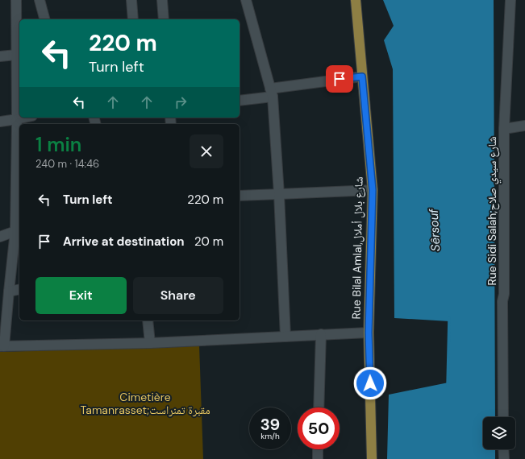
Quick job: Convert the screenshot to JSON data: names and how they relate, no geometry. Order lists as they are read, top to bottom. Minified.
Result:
{"streets":{"main road":["Rue Bilal Amlal,شارع بلال أملال"],"street":["Rue Sidi Salah;شارع سيدي صلاح"]},"water":["Sêrsouf"],"parks":["Cimetière Tamanrasset;مقبرة تمنراست"],"page":{"turn":["220 m","Turn left"],"heading":["1 min","240 m · 14:46"],"list":[{"name":"Turn left","value":"220 m"},{"name":"Arrive at destination","value":"20 m"}],"buttons":["Exit","Share"],"speed":"39 km/h","limit":"50"}}
